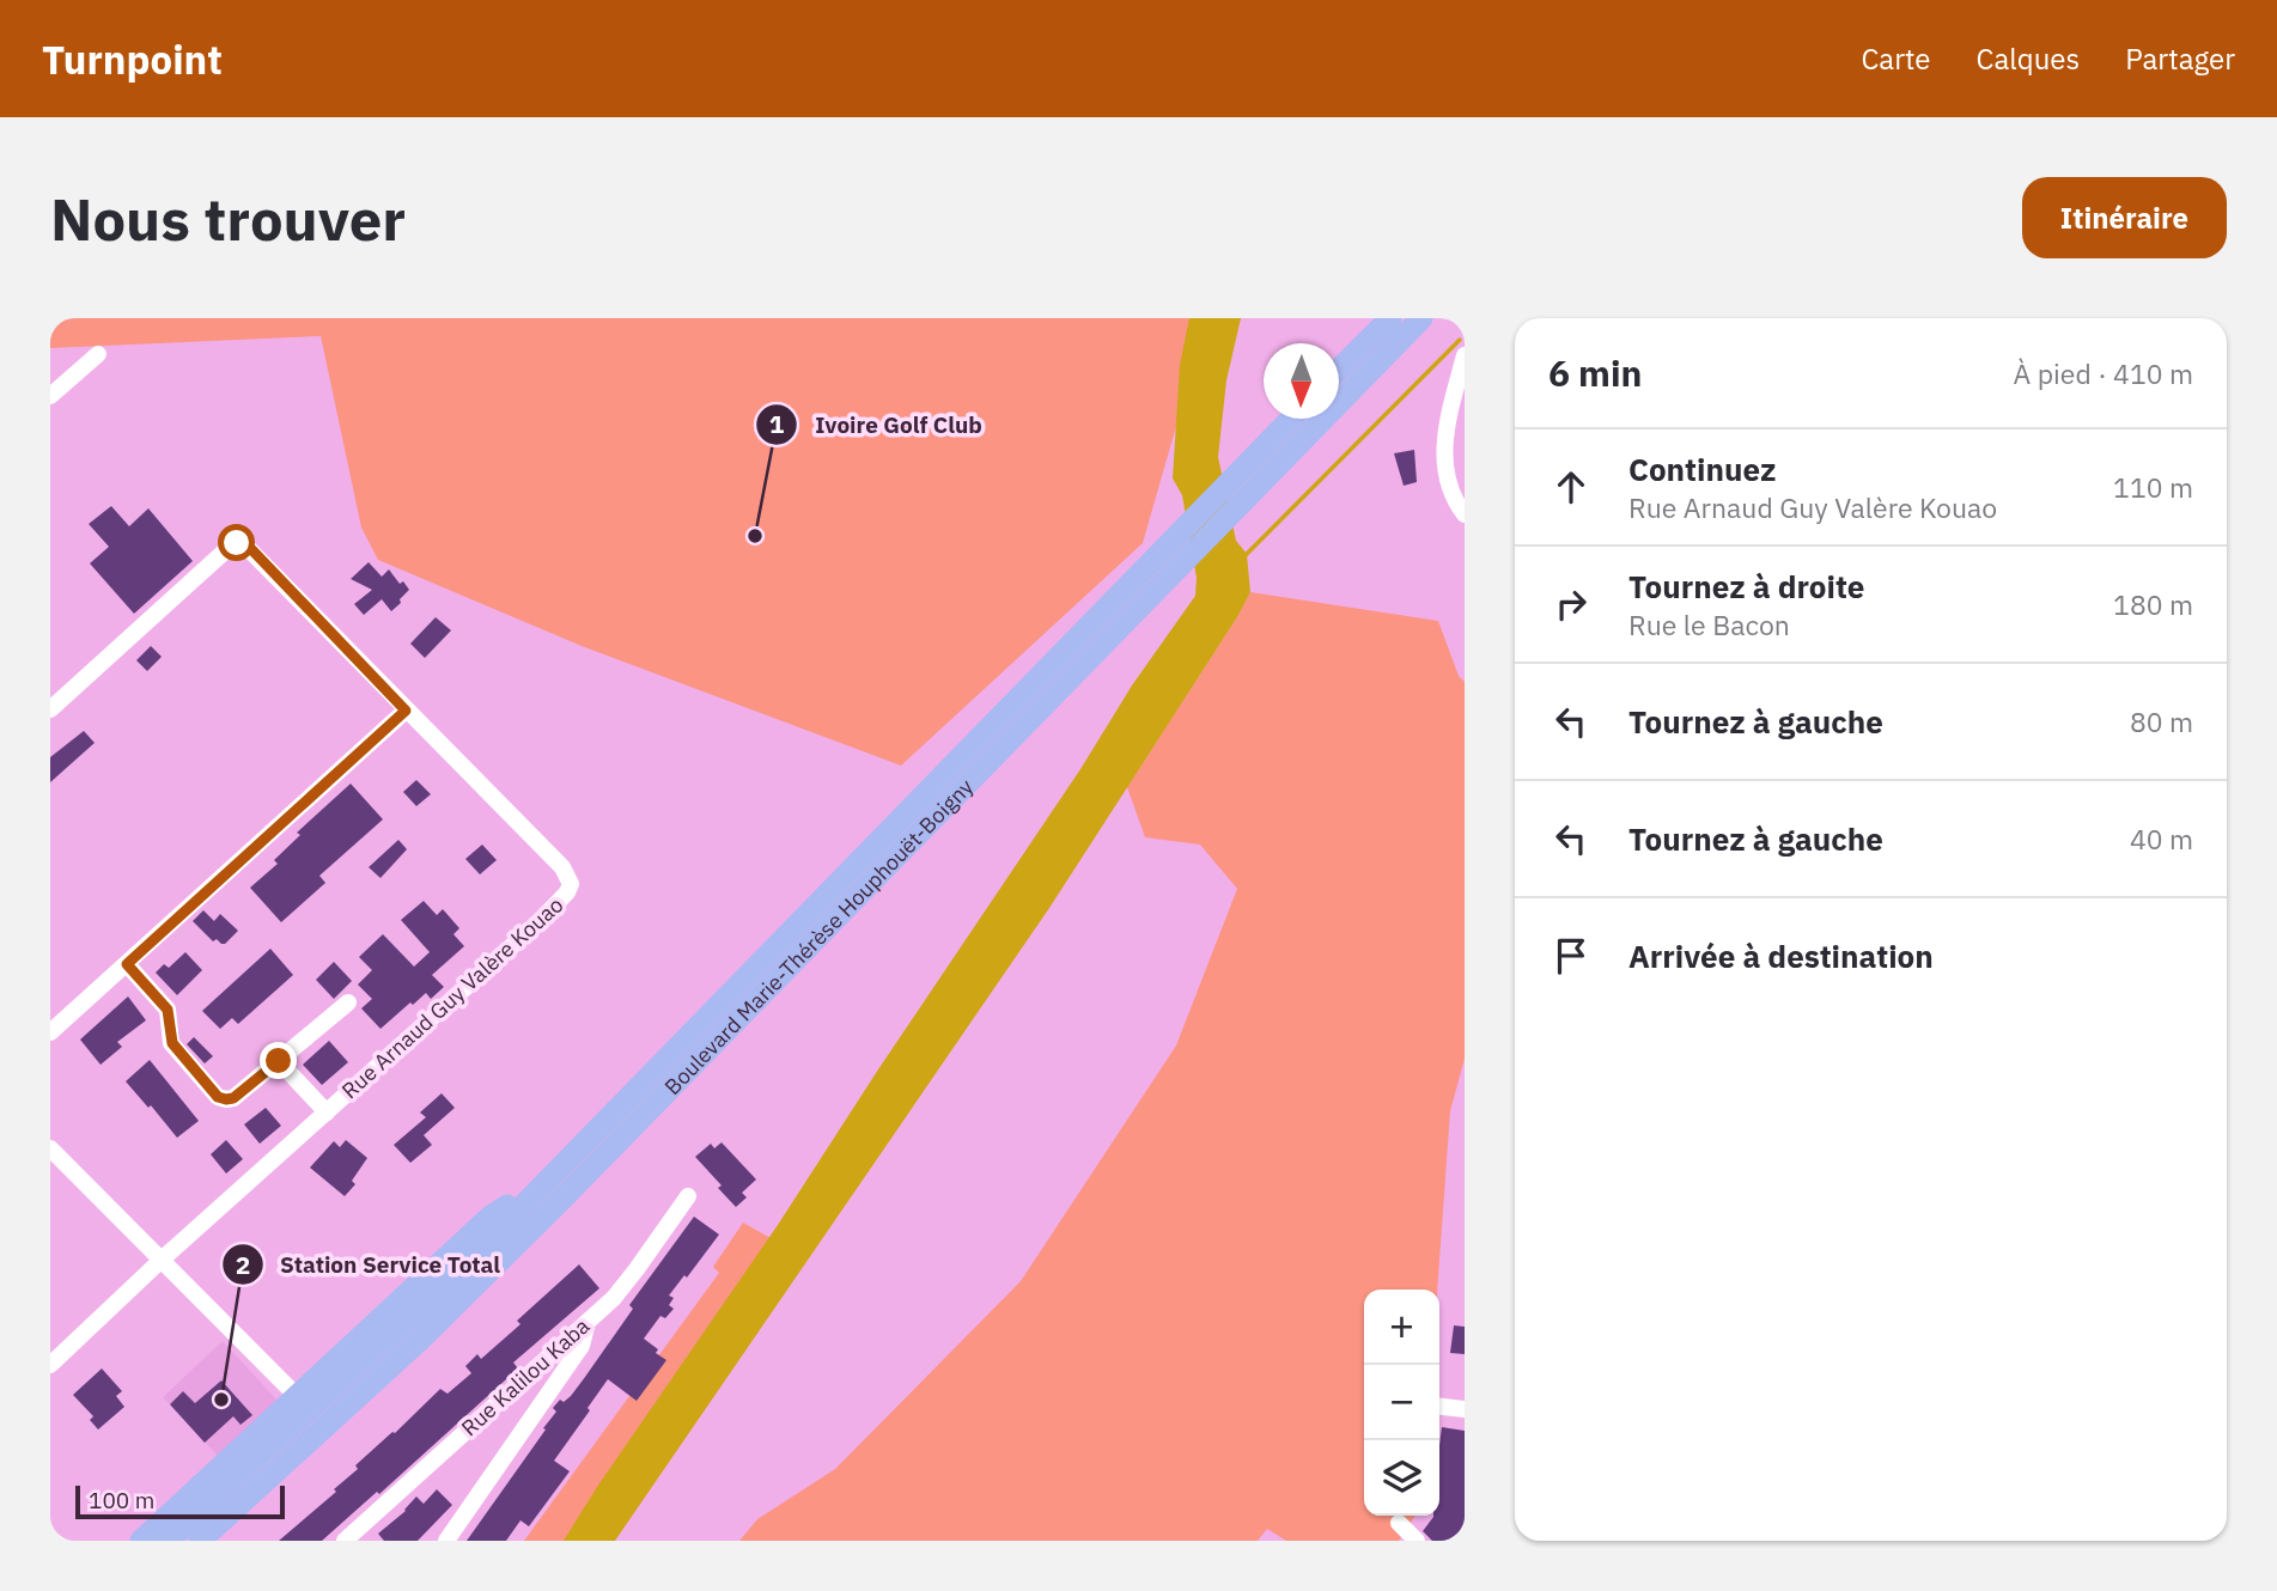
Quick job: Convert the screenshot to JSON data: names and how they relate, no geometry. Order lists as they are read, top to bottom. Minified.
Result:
{"streets":{"main road":["Boulevard Marie-Thérèse Houphouët-Boigny"],"street":["Rue Arnaud Guy Valère Kouao","Rue Kalilou Kaba"]},"places":["Ivoire Golf Club","Station Service Total"],"scale_bar":"100 m","north":"bottom","page":{"header":"Turnpoint","nav":["Carte","Calques","Partager"],"buttons":"Itinéraire","title":"Nous trouver","heading":["6 min","À pied · 410 m"],"list":[["Continuez","Rue Arnaud Guy Valère Kouao","110 m"],["Tournez à droite","Rue le Bacon","180 m"],["Tournez à gauche","80 m"],["Tournez à gauche","40 m"],"Arrivée à destination"],"map_buttons":["+","−"],"scale":"100 m"}}
